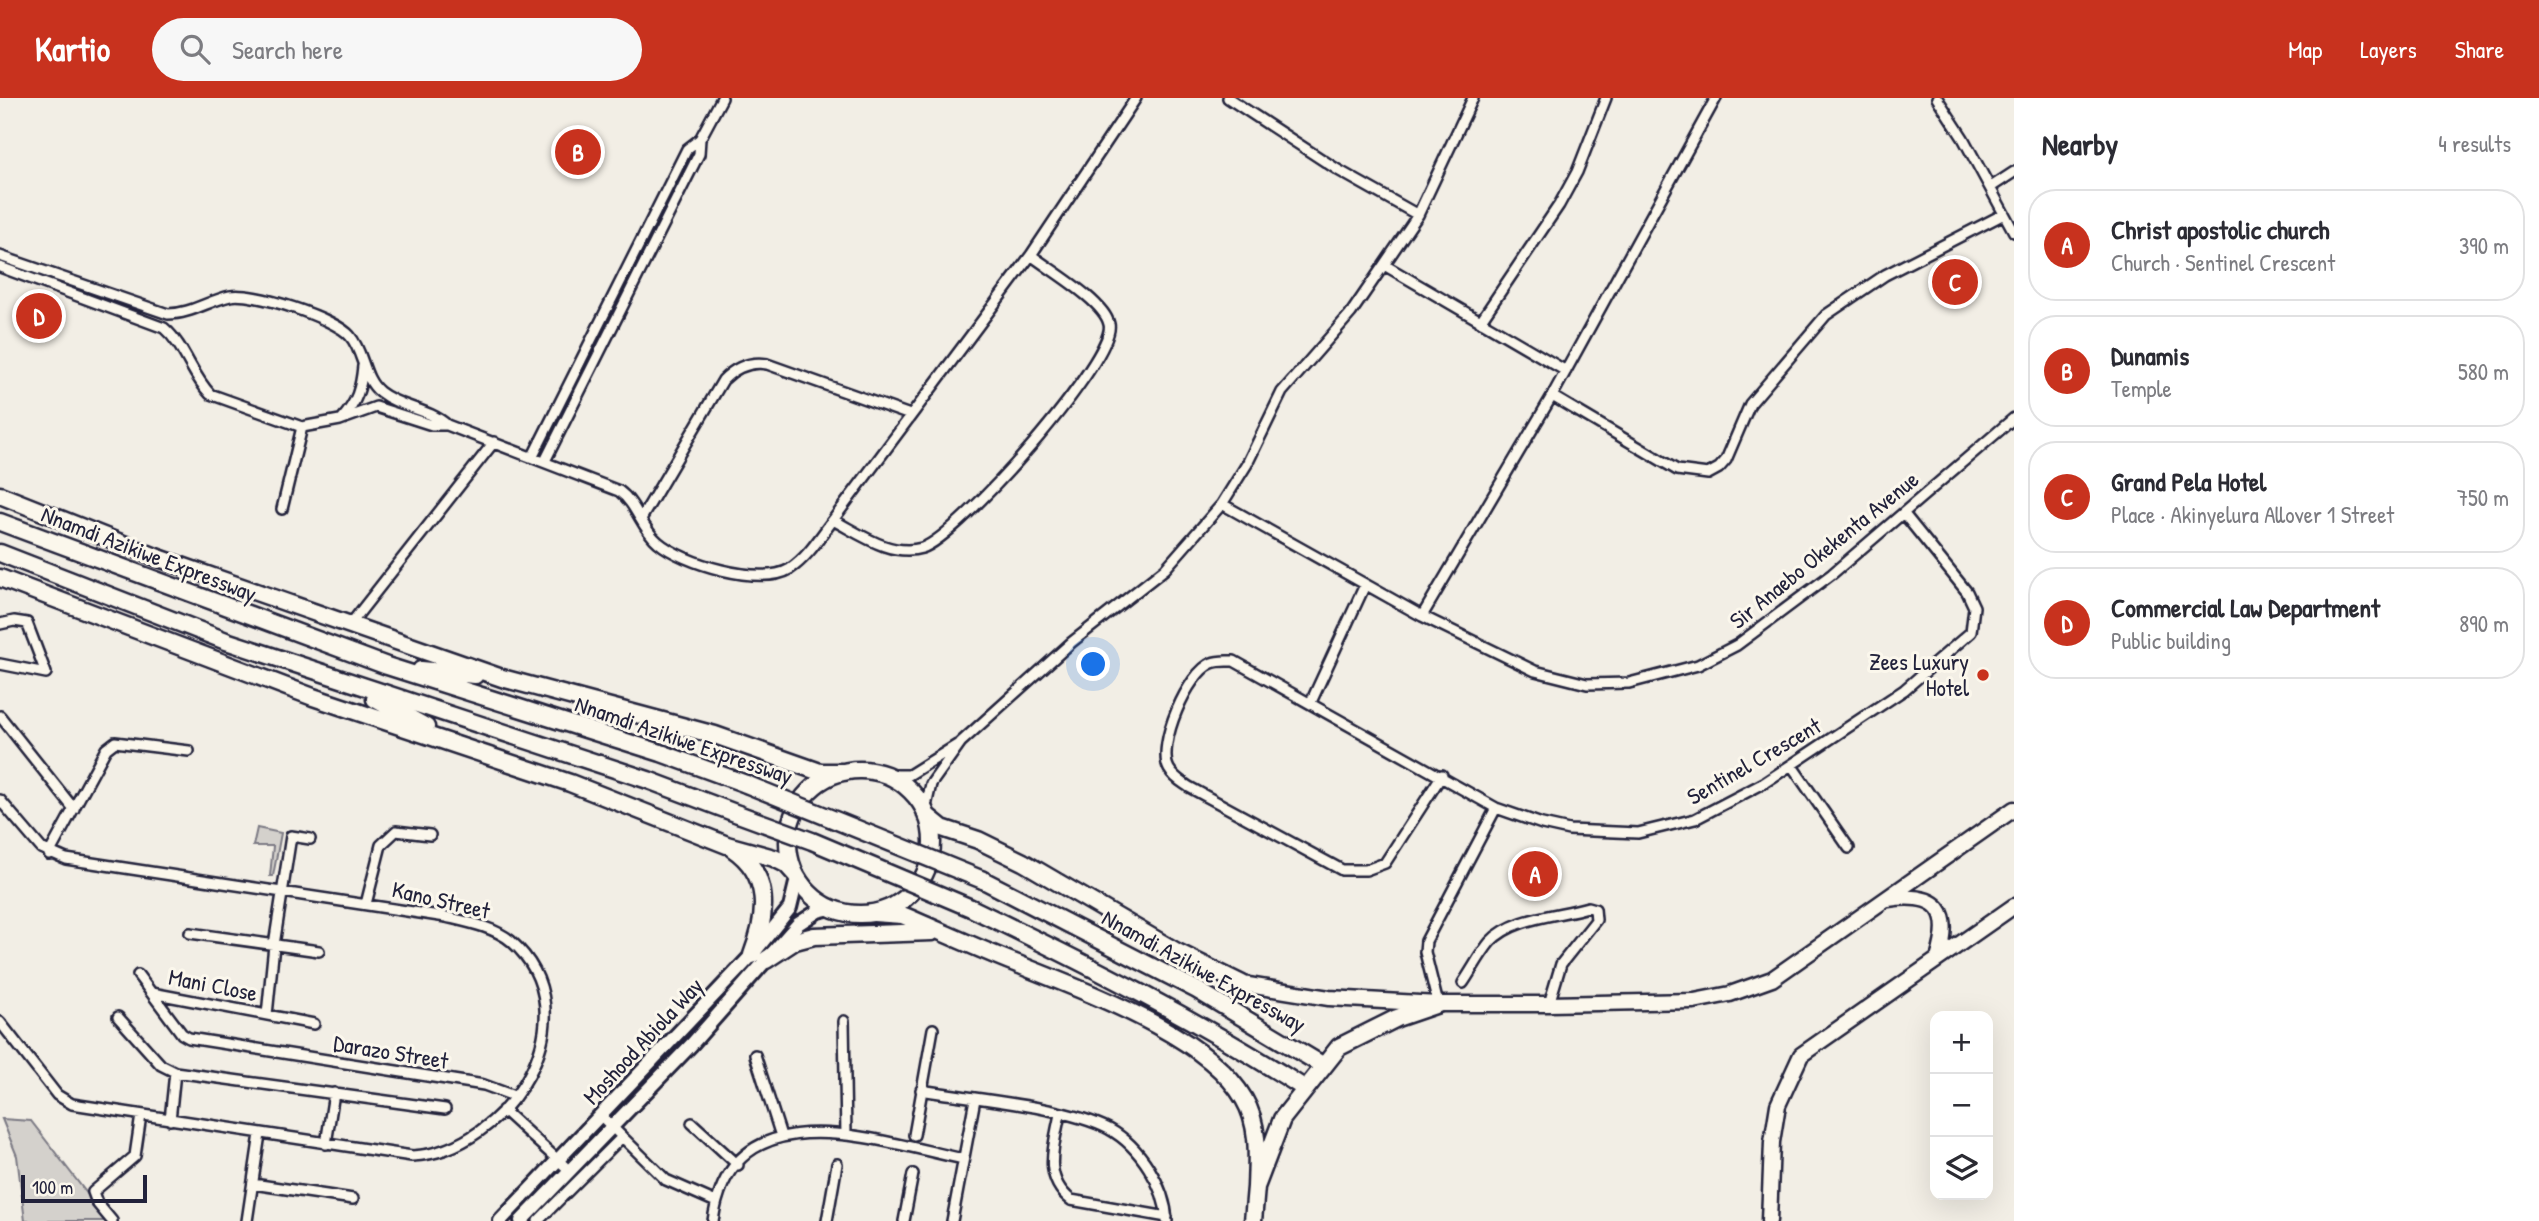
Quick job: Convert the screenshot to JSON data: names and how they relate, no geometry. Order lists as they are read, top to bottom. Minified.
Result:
{"streets":{"highway":["Nnamdi Azikiwe Expressway"],"main road":["Moshood Abiola Way"],"street":["Sir Anaebo Okekenta Avenue","Sentinel Crescent","Kano Street","Mani Close","Darazo Street"]},"crossings":[["Sir Anaebo Okekenta Avenue","Sentinel Crescent"],["Nnamdi Azikiwe Expressway","Moshood Abiola Way"],["Kano Street","Darazo Street"],["Mani Close","Darazo Street"]],"places":["Zees Luxury Hotel"],"scale_bar":"100 m","page":{"header":"Kartio","search":"Search here","nav":["Map","Layers","Share"],"heading":["Nearby","4 results"],"pins":["B","C","D","A"],"list":[{"mark":"A","name":"Christ apostolic church","note":"Church · Sentinel Crescent","value":"390 m"},{"mark":"B","name":"Dunamis","note":"Temple","value":"580 m"},{"mark":"C","name":"Grand Pela Hotel","note":"Place · Akinyelura Allover 1 Street","value":"750 m"},{"mark":"D","name":"Commercial Law Department","note":"Public building","value":"890 m"}],"map_buttons":["+","−"],"scale":"100 m"}}
